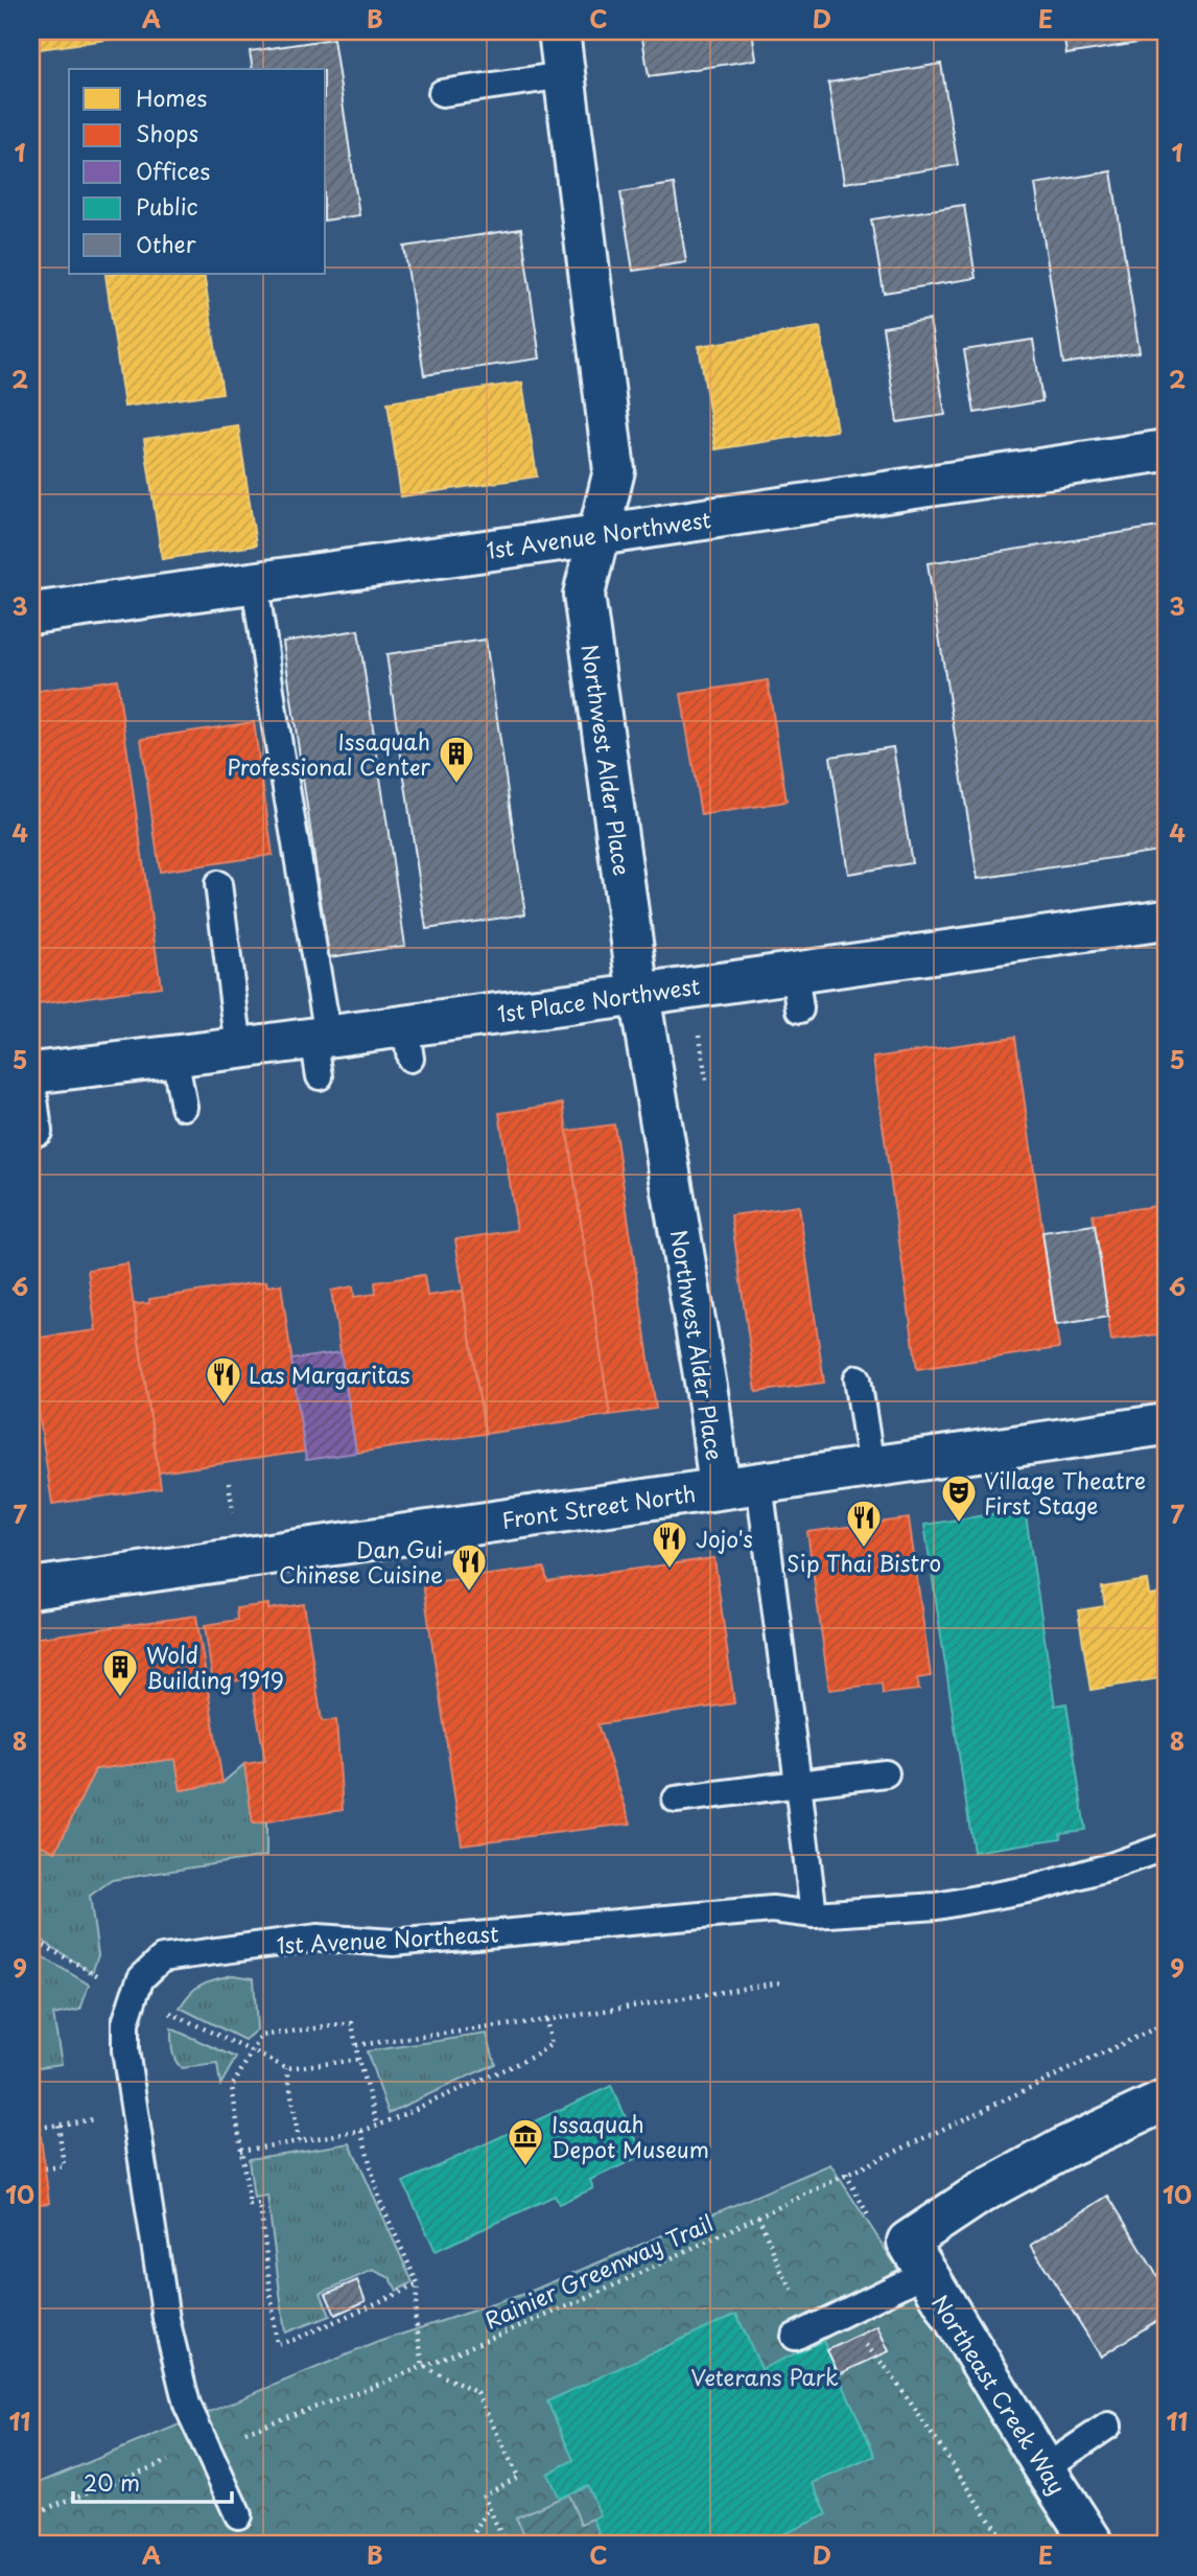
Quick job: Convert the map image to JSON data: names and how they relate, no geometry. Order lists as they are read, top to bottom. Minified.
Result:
{"streets":{"street":["1st Avenue Northwest","Northwest Alder Place","1st Place Northwest","Front Street North","Northeast Creek Way"],"lane":["1st Avenue Northeast"],"path":["Rainier Greenway Trail"]},"crossings":[["1st Avenue Northwest","Northwest Alder Place"],["Northwest Alder Place","1st Place Northwest"],["Northwest Alder Place","Front Street North"],["1st Avenue Northeast","Rainier Greenway Trail"]],"parks":["Veterans Park"],"places":{"building":["Issaquah Professional Center","Wold Building 1919"],"restaurant":["Las Margaritas","Sip Thai Bistro","Jojo's","Dan Gui Chinese Cuisine"],"theatre":["Village Theatre First Stage"],"museum":["Issaquah Depot Museum"]},"legend":["Homes","Shops","Offices","Public","Other"],"scale_bar":"20 m","grid":{"columns":["A","B","C","D","E"],"rows":["1","2","3","4","5","6","7","8","9","10","11"]}}
